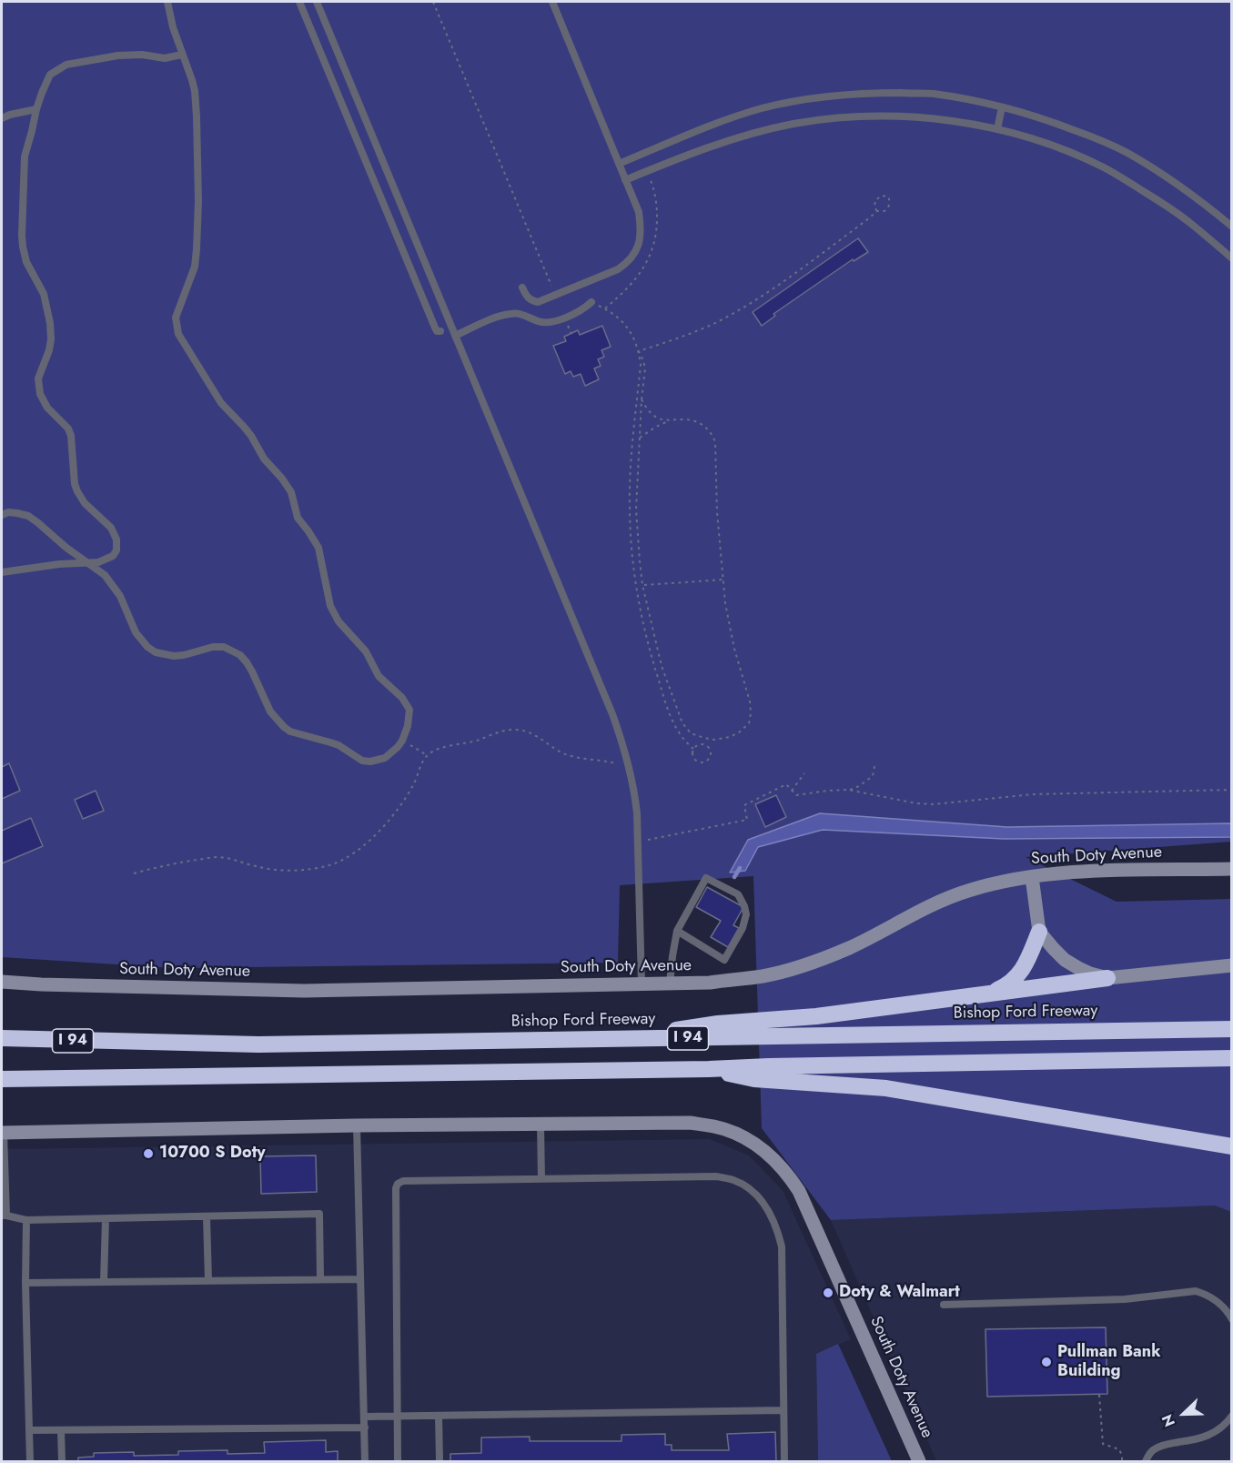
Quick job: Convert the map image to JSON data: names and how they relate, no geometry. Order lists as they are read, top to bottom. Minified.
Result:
{"streets":{"highway":["Bishop Ford Freeway","I 94"],"street":["South Doty Avenue"]},"places":["10700 S Doty","Doty & Walmart","Pullman Bank Building"],"north":"bottom left"}
